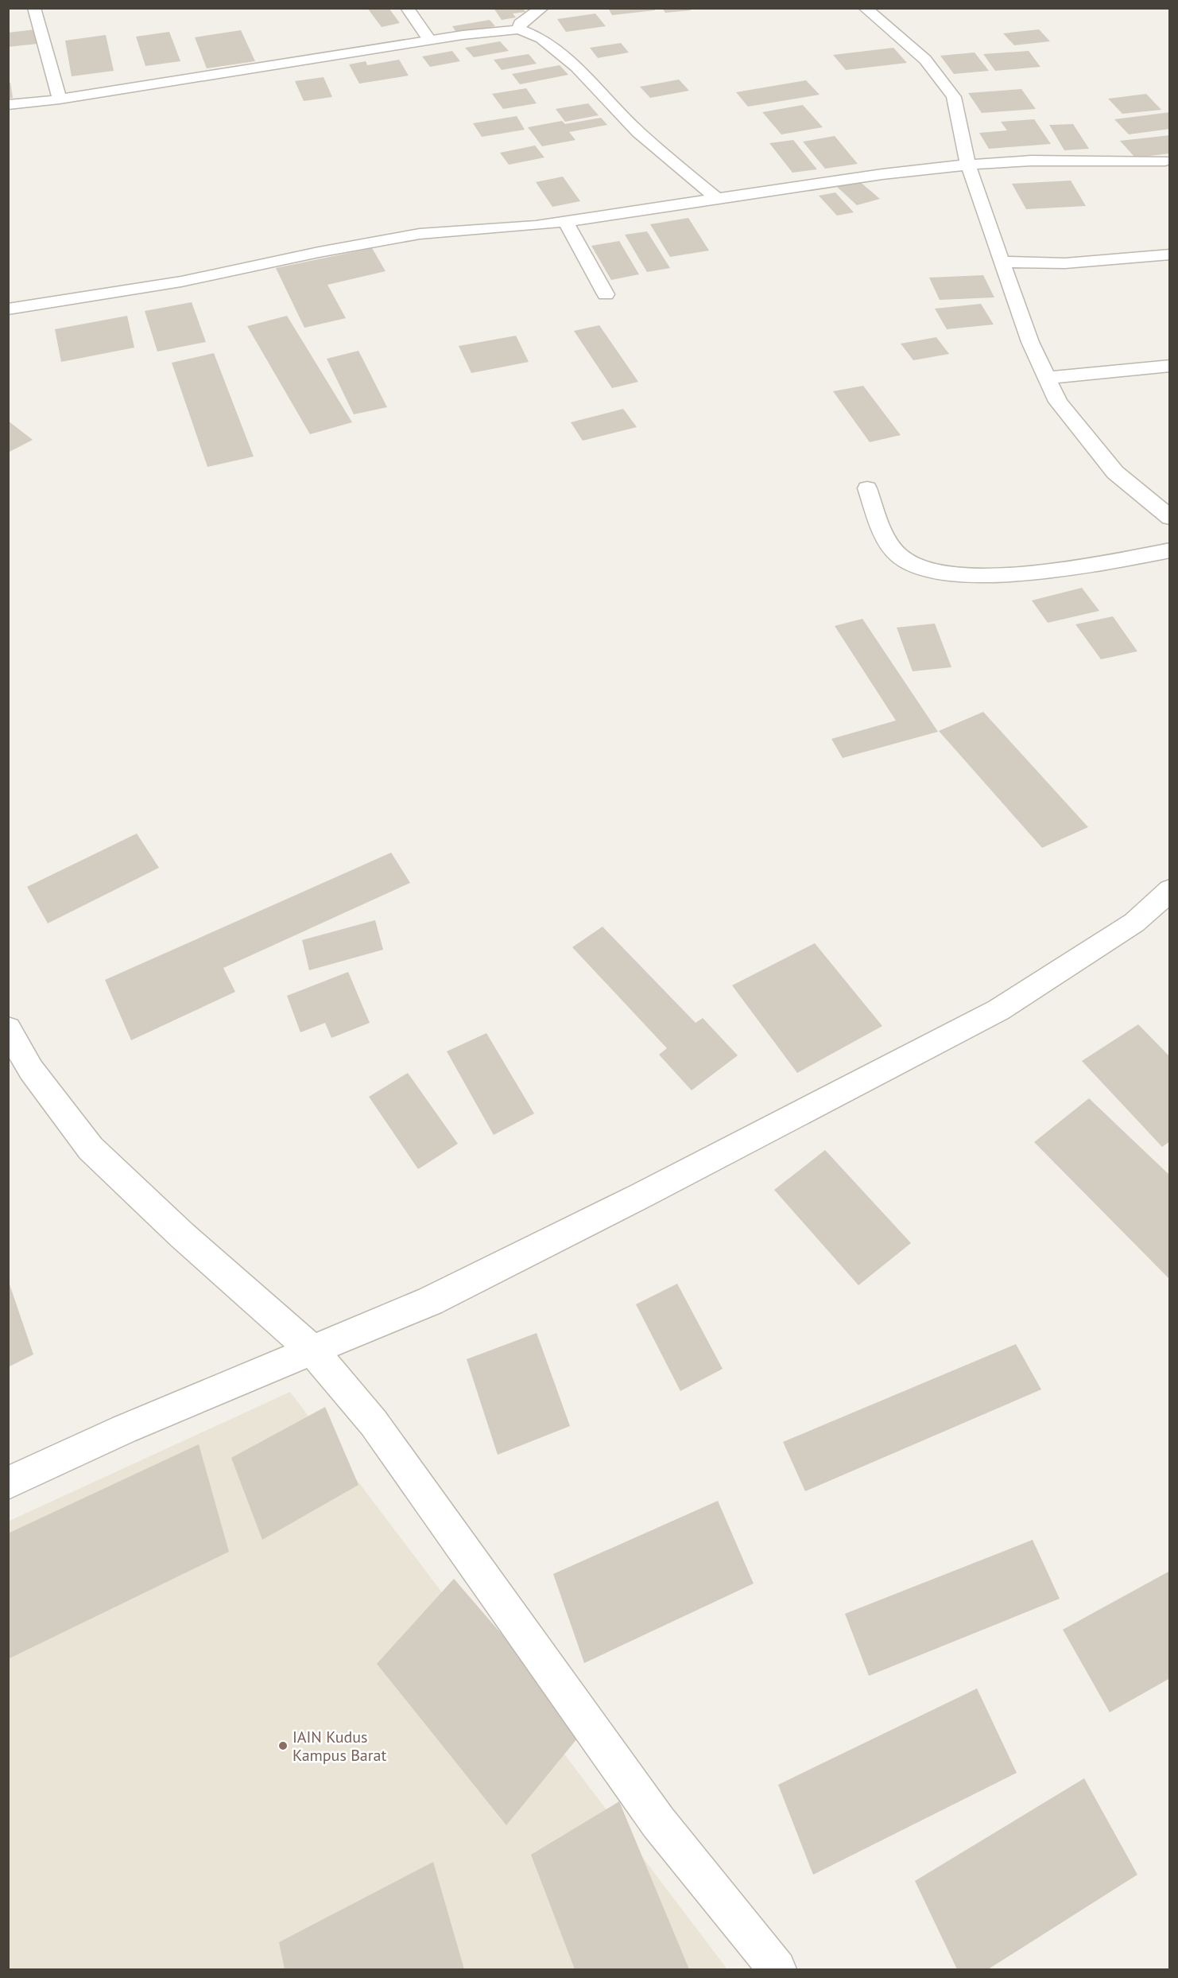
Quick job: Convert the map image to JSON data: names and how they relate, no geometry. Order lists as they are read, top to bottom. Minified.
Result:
{"places":["IAIN Kudus Kampus Barat"]}
